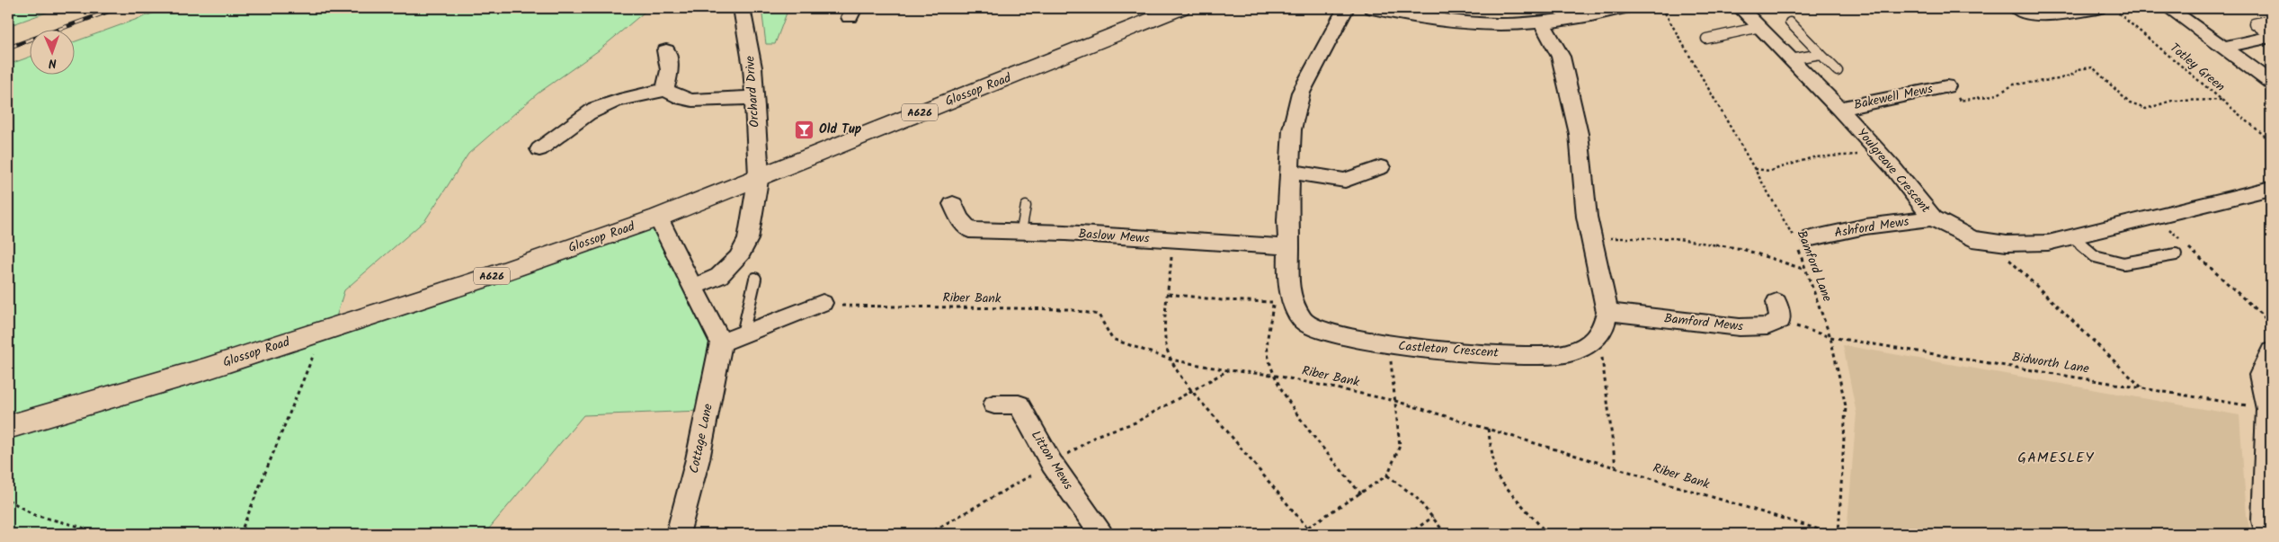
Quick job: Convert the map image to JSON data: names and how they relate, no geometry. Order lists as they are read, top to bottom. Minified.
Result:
{"streets":{"main road":["Glossop Road","A626"],"street":["Orchard Drive","Bakewell Mews","Youlgreave Crescent","Ashford Mews","Baslow Mews","Bamford Mews","Castleton Crescent","Cottage Lane","Litton Mews"],"path":["Totley Green","Bamford Lane","Riber Bank","Bidworth Lane"]},"crossings":[["Glossop Road","Orchard Drive"],["Bakewell Mews","Youlgreave Crescent"],["Youlgreave Crescent","Ashford Mews"],["Ashford Mews","Bamford Lane"],["Baslow Mews","Castleton Crescent"],["Bamford Lane","Bidworth Lane"],["Bamford Mews","Bidworth Lane"]],"districts":["GAMESLEY"],"places":{"bar":["Old Tup"]},"north":"bottom"}
